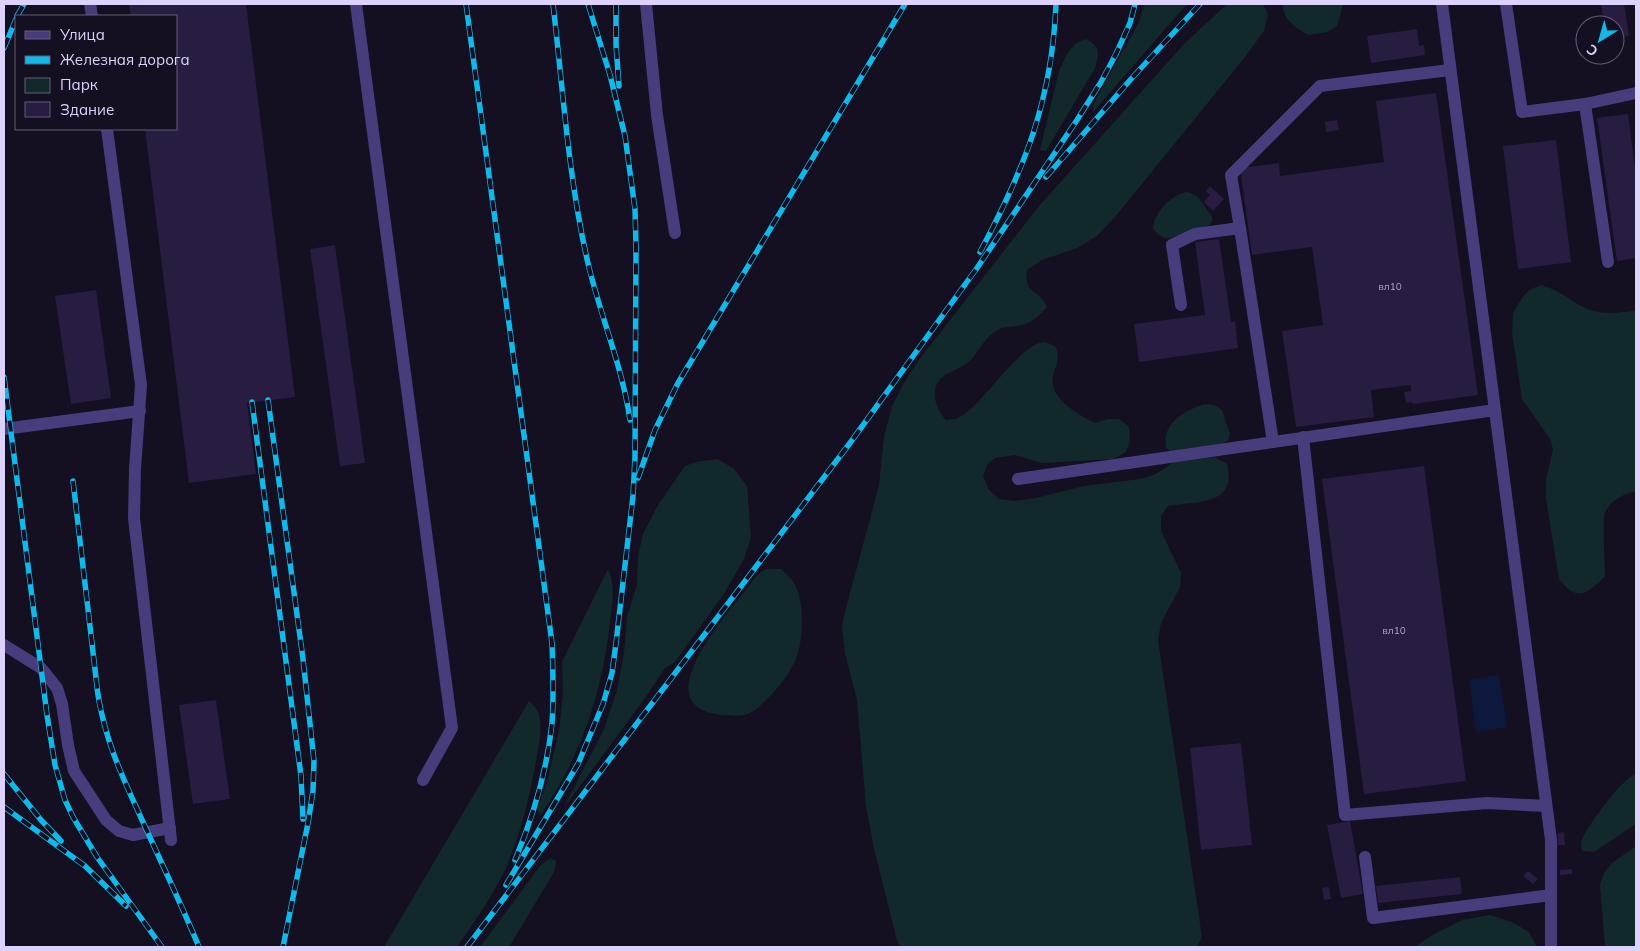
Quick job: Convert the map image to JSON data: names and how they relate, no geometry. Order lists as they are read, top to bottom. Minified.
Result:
{"house_numbers":["вл10","вл10"],"legend":["Улица","Железная дорога","Парк","Здание"],"north":"bottom left"}
